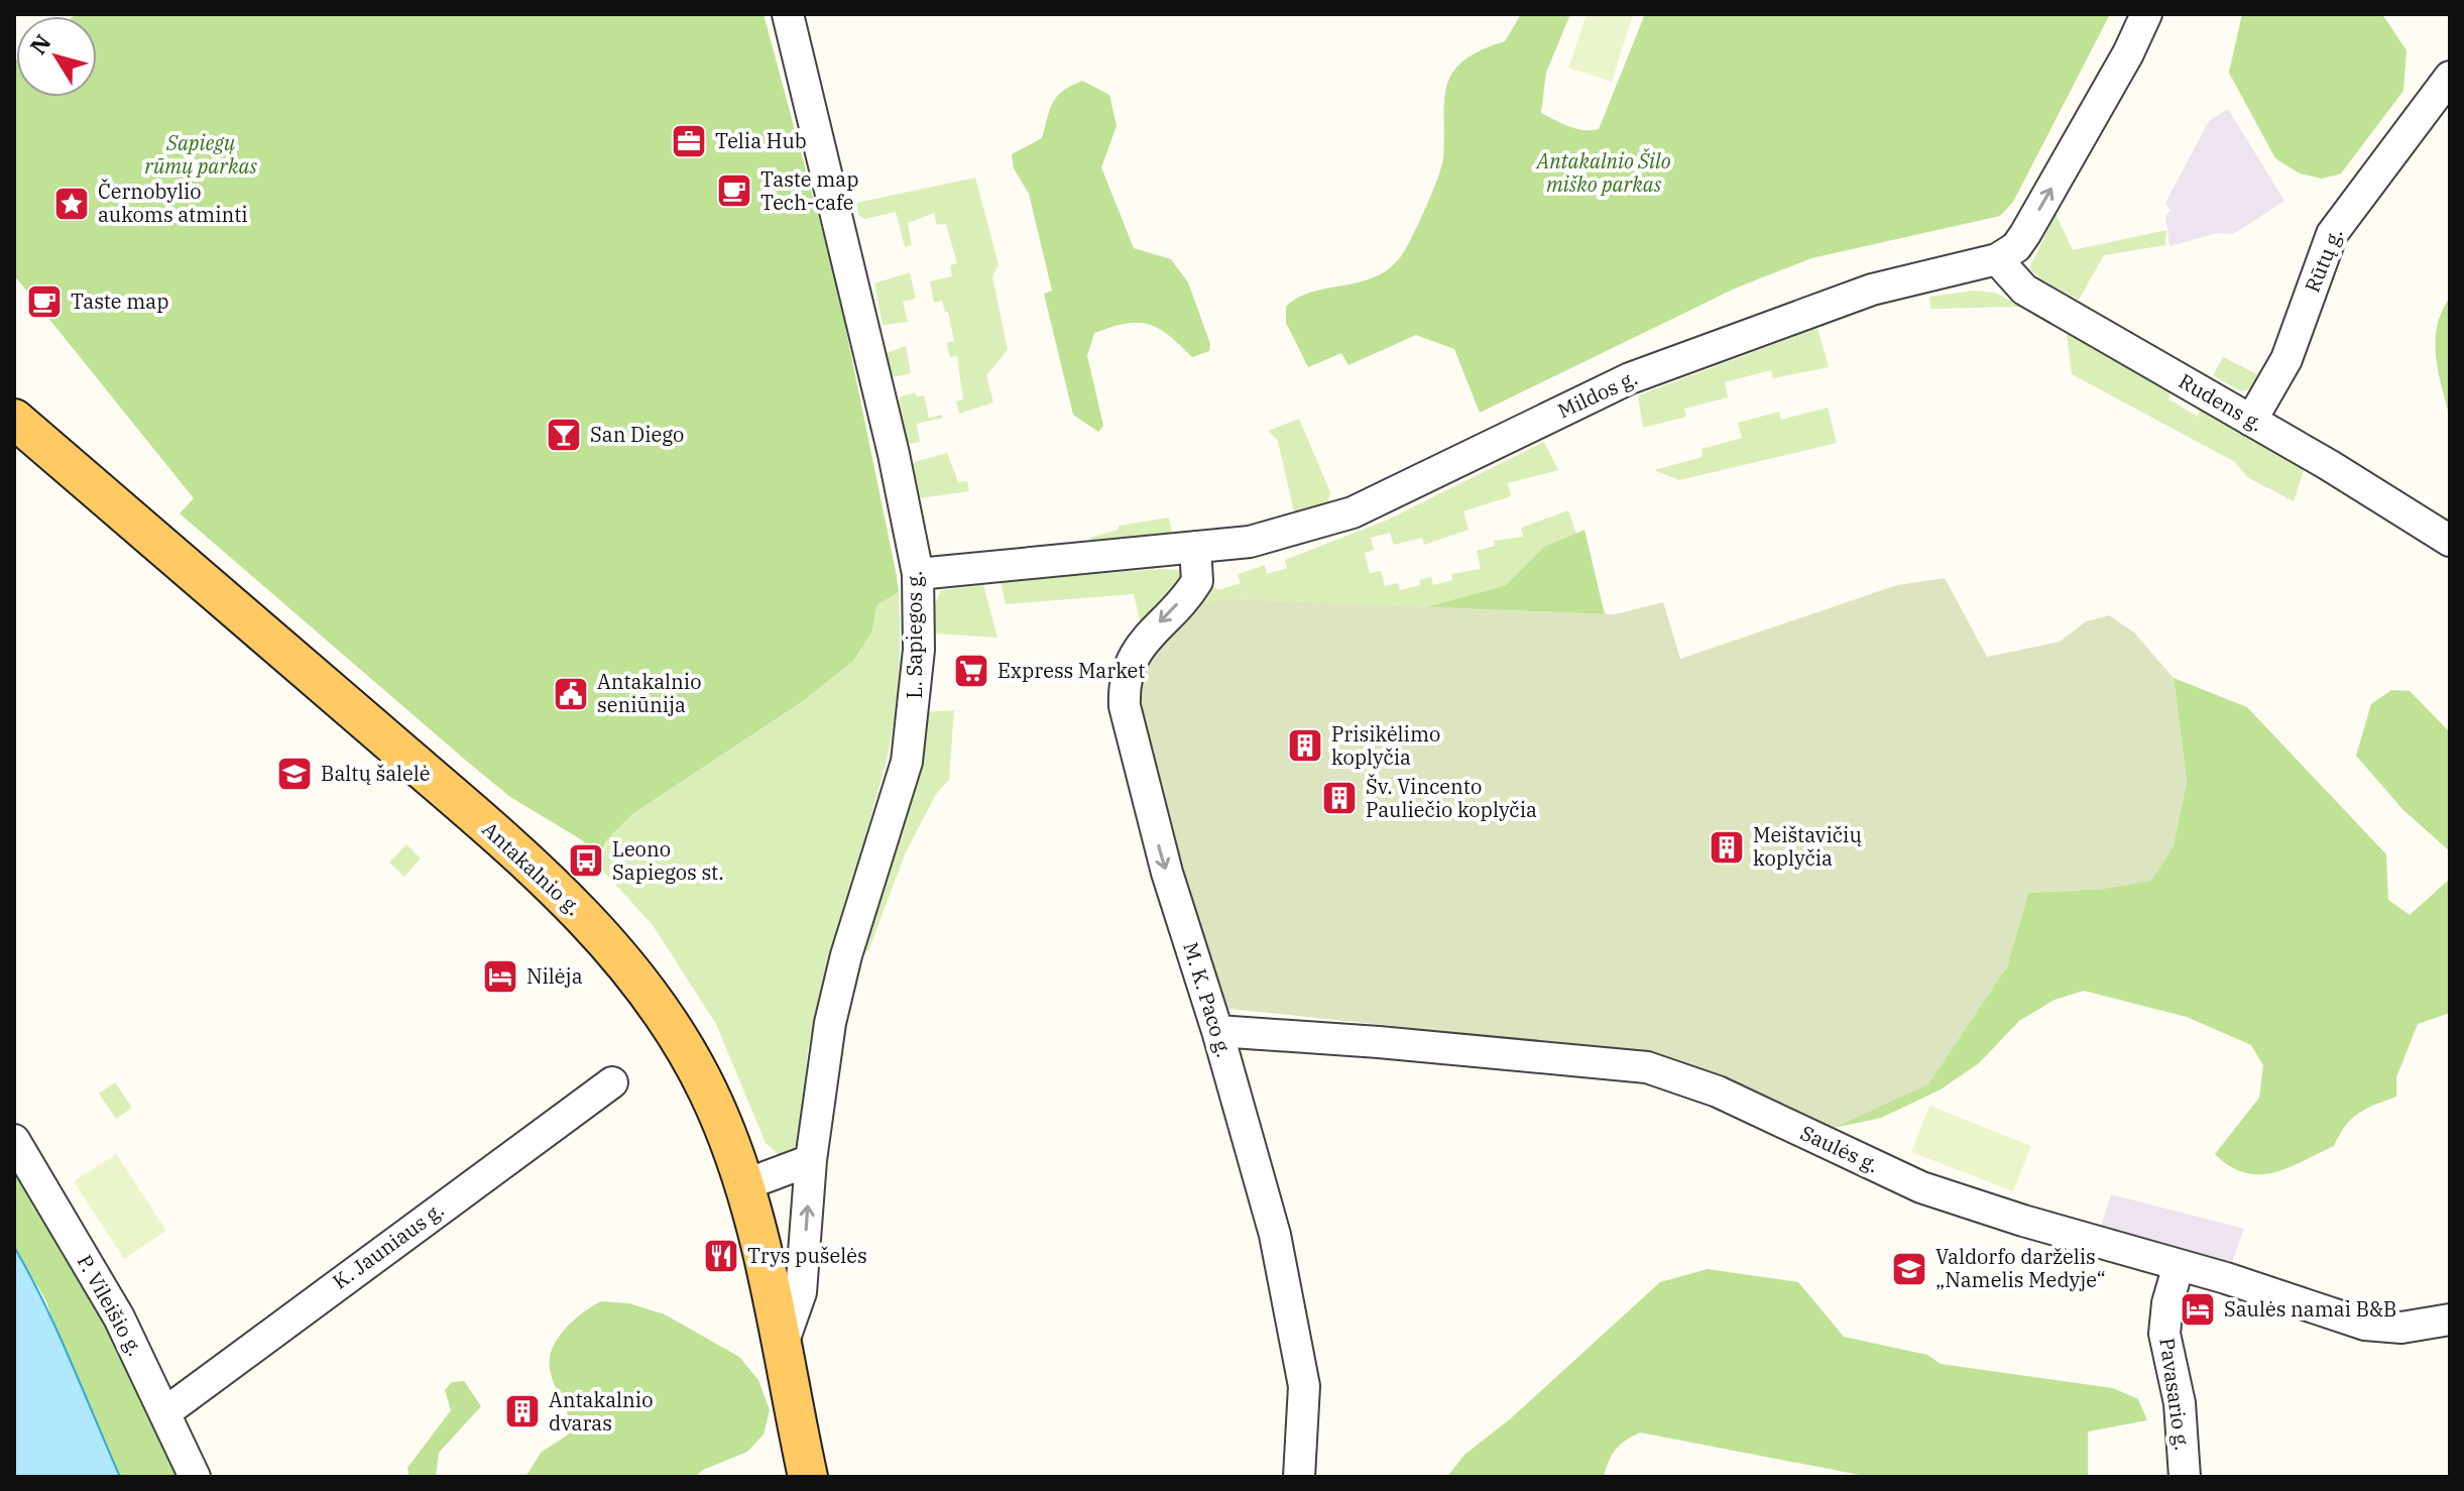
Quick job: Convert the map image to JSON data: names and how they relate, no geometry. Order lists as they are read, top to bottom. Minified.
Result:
{"streets":{"main road":["Antakalnio g."],"street":["Rūtų g.","Mildos g.","Rudens g.","L. Sapiegos g.","M. K. Paco g.","Saulės g.","K. Jauniaus g.","P. Vileišio g.","Pavasario g."]},"crossings":[["Rūtų g.","Rudens g."],["Mildos g.","Rudens g."],["Mildos g.","L. Sapiegos g."],["Mildos g.","M. K. Paco g."],["L. Sapiegos g.","Antakalnio g."],["M. K. Paco g.","Saulės g."],["Saulės g.","Pavasario g."],["K. Jauniaus g.","P. Vileišio g."]],"one_way":["M. K. Paco g."],"parks":["Sapiegų rūmų parkas","Antakalnio Šilo miško parkas"],"places":{"office":["Telia Hub"],"cafe":["Taste map Tech-cafe","Taste map"],"place":["Černobylio aukoms atminti"],"bar":["San Diego"],"supermarket":["Express Market"],"public building":["Antakalnio seniūnija"],"building":["Prisikėlimo koplyčia","Šv. Vincento Pauliečio koplyčia","Meištavičių koplyčia","Antakalnio dvaras"],"school or university":["Baltų šalelė","Valdorfo darželis „Namelis Medyje“"],"bus stop":["Leono Sapiegos st."],"hotel":["Nilėja","Saulės namai B&B"],"restaurant":["Trys pušelės"]},"north":"top left"}
